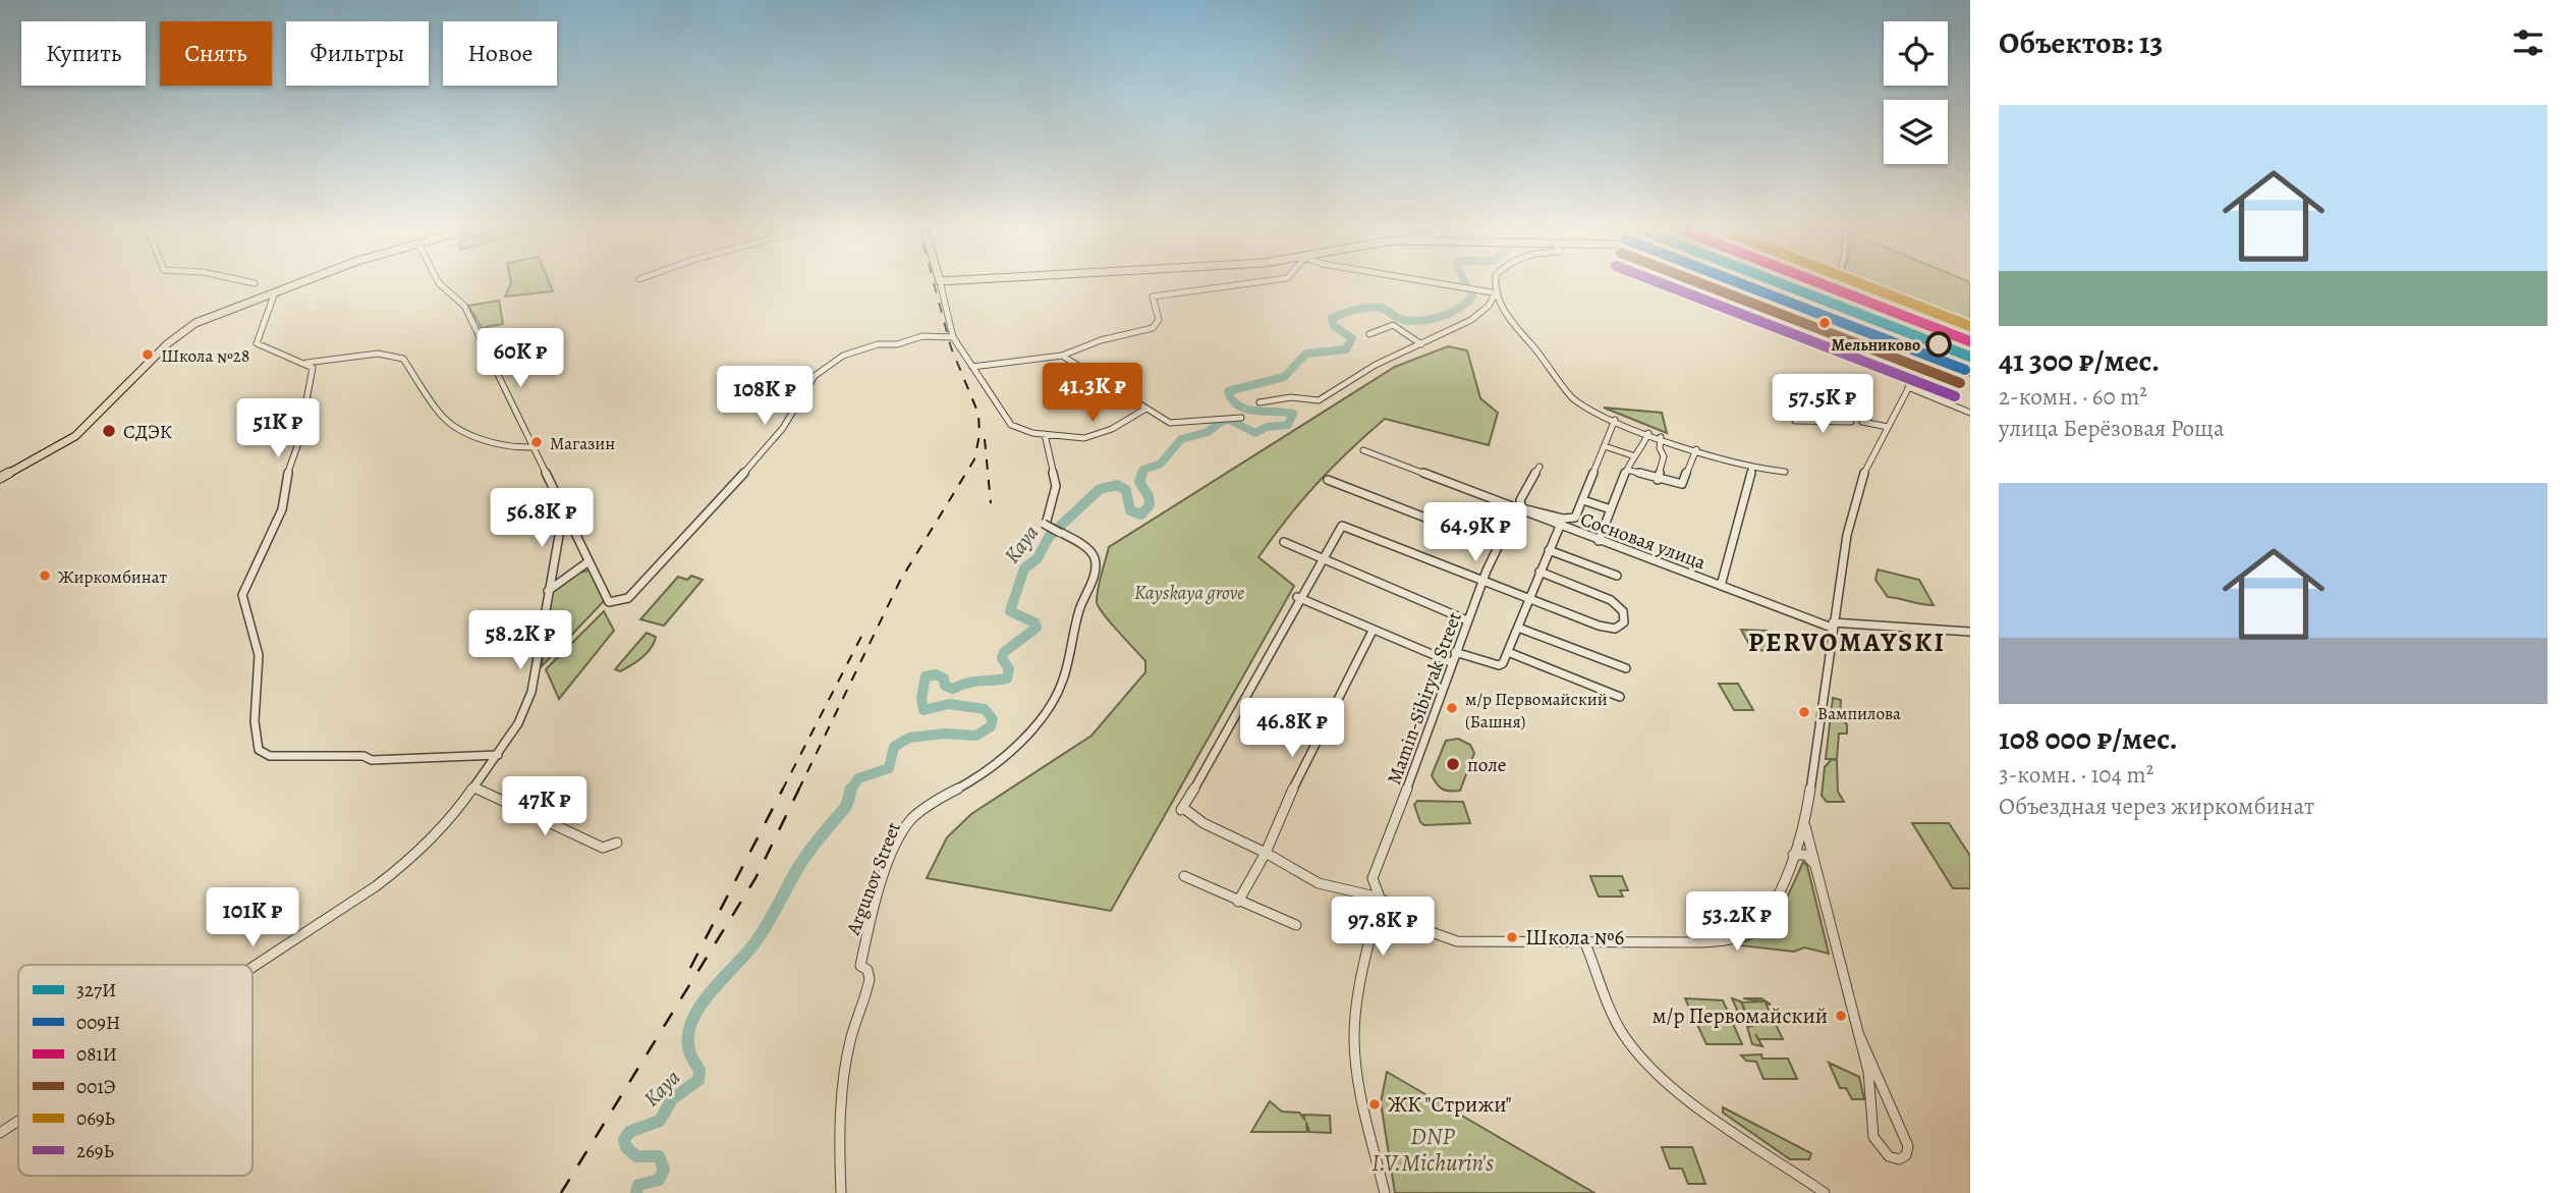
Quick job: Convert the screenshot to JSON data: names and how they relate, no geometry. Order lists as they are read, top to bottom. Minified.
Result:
{"streets":{"street":["Сосновая улица","Mamin-Sibiryak Street","Argunov Street"]},"crossings":[["Сосновая улица","Mamin-Sibiryak Street"]],"districts":["PERVOMAYSKI"],"water":["Kaya"],"parks":["Kayskaya grove","DNP I.V.Michurin's"],"places":["Мельниково","Школа №28","СДЭК","Магазин","Жиркомбинат","м/р Первомайский (Башня)","Вампилова","поле","Школа №6","м/р Первомайский","ЖК \"Стрижи\""],"lines":["transit line 327И","transit line 009Н","transit line 081И","transit line 001Э","transit line 069Ь","transit line 269Ь"],"legend":["327И","009Н","081И","001Э","069Ь","269Ь"],"page":{"heading":"Объектов: 13","chip":["Купить","Снять","Фильтры","Новое"],"list":[{"name":"41 300 ₽/мес.","note":"2-комн. · 60 m² · улица Берёзовая Роща"},{"name":"108 000 ₽/мес.","note":"3-комн. · 104 m² · Объездная через жиркомбинат"}],"price":["60K ₽","41.3K ₽","108K ₽","57.5K ₽","51K ₽","56.8K ₽","64.9K ₽","58.2K ₽","46.8K ₽","47K ₽","101K ₽","53.2K ₽","97.8K ₽"]}}
